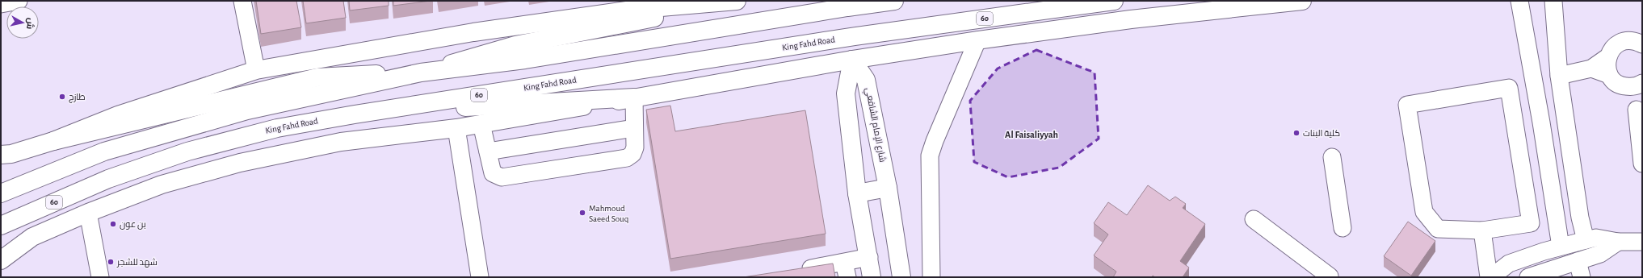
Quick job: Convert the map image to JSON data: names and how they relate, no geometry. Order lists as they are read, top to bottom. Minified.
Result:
{"streets":{"main road":["60","King Fahd Road","شارع الإمام الشافعي"]},"districts":["Al Faisaliyyah"],"places":["طازج","كلية البنات","Mahmoud Saeed Souq","بن عون","شهد للشجر"],"north":"right"}
